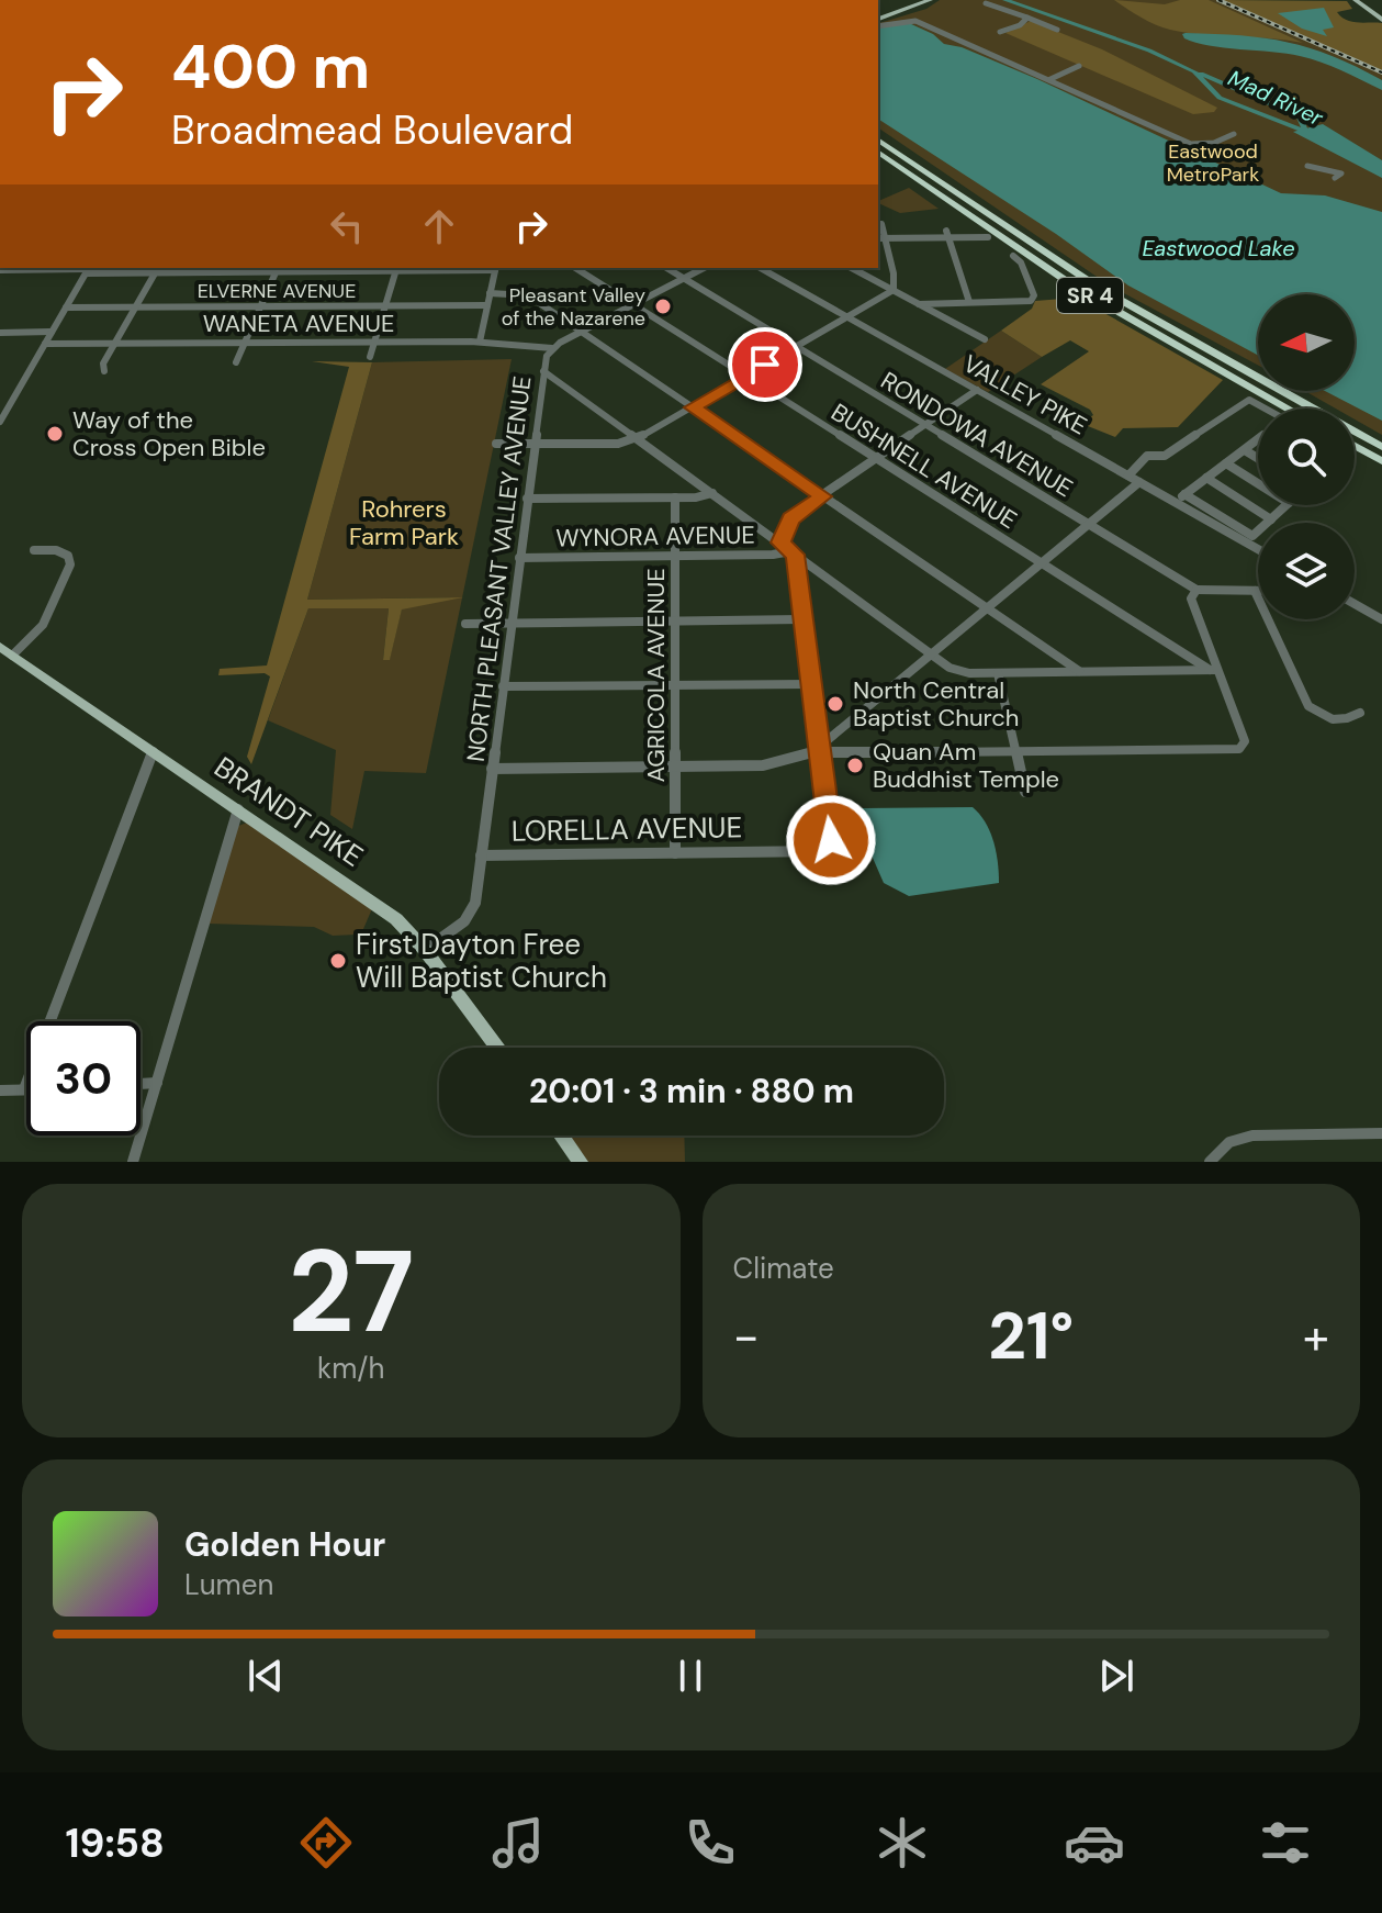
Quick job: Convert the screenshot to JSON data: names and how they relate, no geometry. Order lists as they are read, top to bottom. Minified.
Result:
{"streets":{"highway":["SR 4"],"main road":["BRANDT PIKE"],"street":["ELVERNE AVENUE","WANETA AVENUE","VALLEY PIKE","RONDOWA AVENUE","BUSHNELL AVENUE","WYNORA AVENUE","NORTH PLEASANT VALLEY AVENUE","AGRICOLA AVENUE","LORELLA AVENUE"]},"crossings":[["WANETA AVENUE","NORTH PLEASANT VALLEY AVENUE"],["RONDOWA AVENUE","NORTH PLEASANT VALLEY AVENUE"],["BUSHNELL AVENUE","NORTH PLEASANT VALLEY AVENUE"],["WYNORA AVENUE","NORTH PLEASANT VALLEY AVENUE"],["WYNORA AVENUE","AGRICOLA AVENUE"],["NORTH PLEASANT VALLEY AVENUE","BRANDT PIKE"],["NORTH PLEASANT VALLEY AVENUE","LORELLA AVENUE"],["AGRICOLA AVENUE","LORELLA AVENUE"]],"water":["Mad River","Eastwood Lake"],"parks":["Eastwood MetroPark","Rohrers Farm Park"],"places":["Pleasant Valley of the Nazarene","Way of the Cross Open Bible","North Central Baptist Church","Quan Am Buddhist Temple","First Dayton Free Will Baptist Church"],"north":"left","page":{"turn":["400 m","Broadmead Boulevard"],"limit":"30","trip":"20:01 · 3 min · 880 m","tile":[["27","km/h"],"Climate"],"heat":["−","21°","+"],"song":["Golden Hour","Lumen"],"tabs":"19:58"}}
